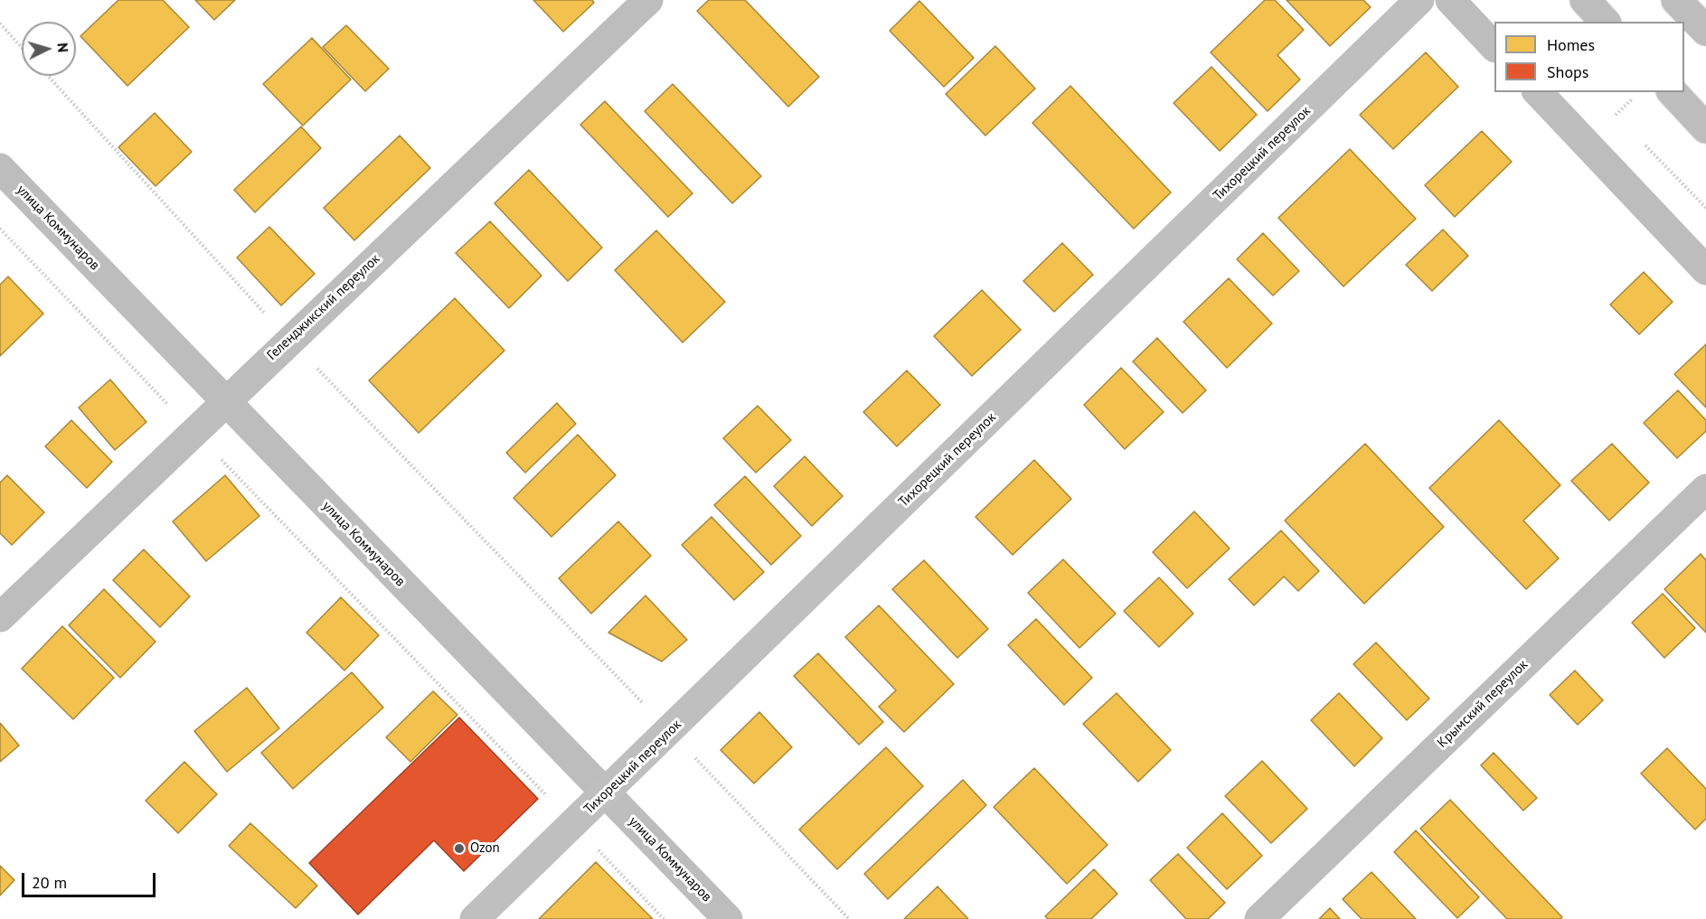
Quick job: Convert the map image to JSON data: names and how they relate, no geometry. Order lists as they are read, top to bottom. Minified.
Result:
{"streets":{"street":["Тихорецкий переулок","улица Коммунаров","Геленджикский переулок","Крымский переулок"]},"crossings":[["Тихорецкий переулок","улица Коммунаров"],["улица Коммунаров","Геленджикский переулок"]],"places":["Ozon"],"legend":["Homes","Shops"],"scale_bar":"20 m","north":"right"}
